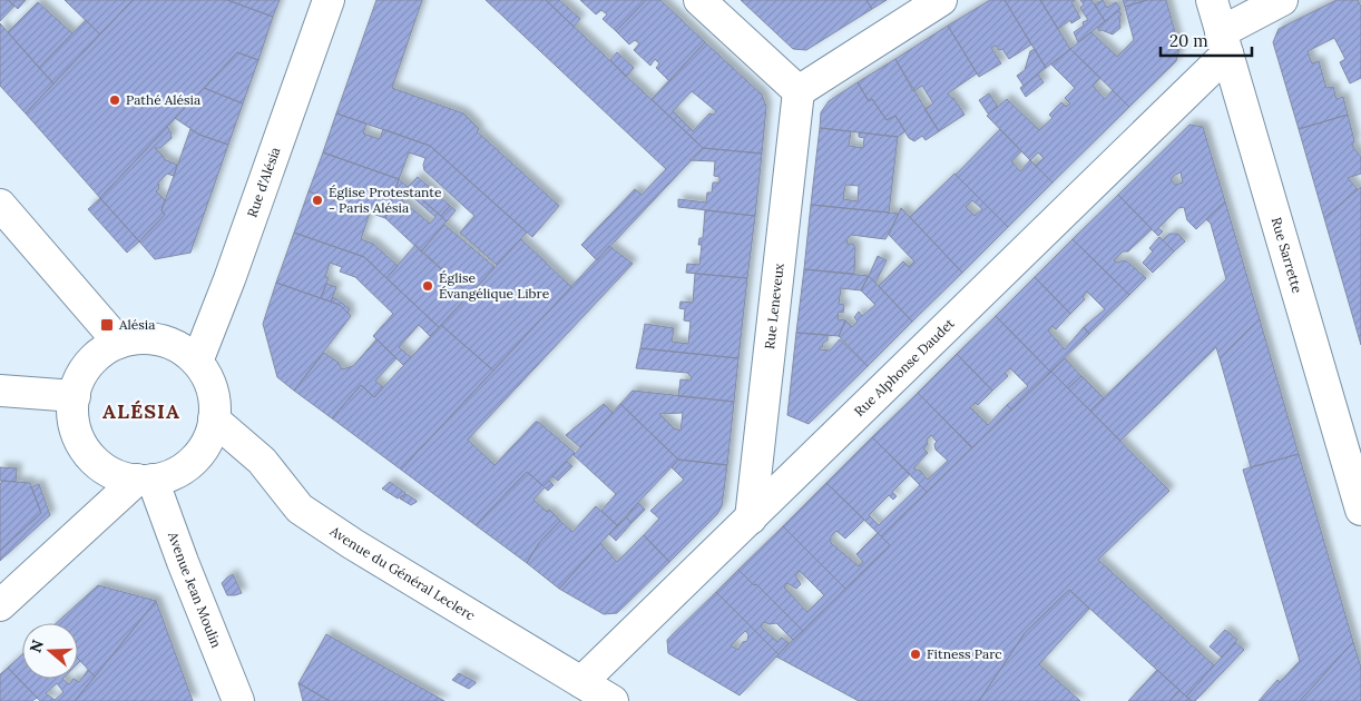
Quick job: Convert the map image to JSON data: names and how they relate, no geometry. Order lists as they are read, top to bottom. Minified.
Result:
{"streets":{"street":["Rue d'Alésia","Rue Sarrette","Rue Leneveux","Rue Alphonse Daudet","Avenue du Général Leclerc","Avenue Jean Moulin"]},"crossings":[["Rue d'Alésia","Avenue du Général Leclerc"],["Rue d'Alésia","Avenue Jean Moulin"],["Rue Sarrette","Rue Alphonse Daudet"],["Rue Leneveux","Rue Alphonse Daudet"],["Rue Alphonse Daudet","Avenue du Général Leclerc"],["Avenue du Général Leclerc","Avenue Jean Moulin"]],"districts":["ALÉSIA"],"places":{"other":["Pathé Alésia","Église Protestante - Paris Alésia","Église Évangélique Libre","Fitness Parc"],"transit":["Alésia"]},"scale_bar":"20 m","north":"left"}
